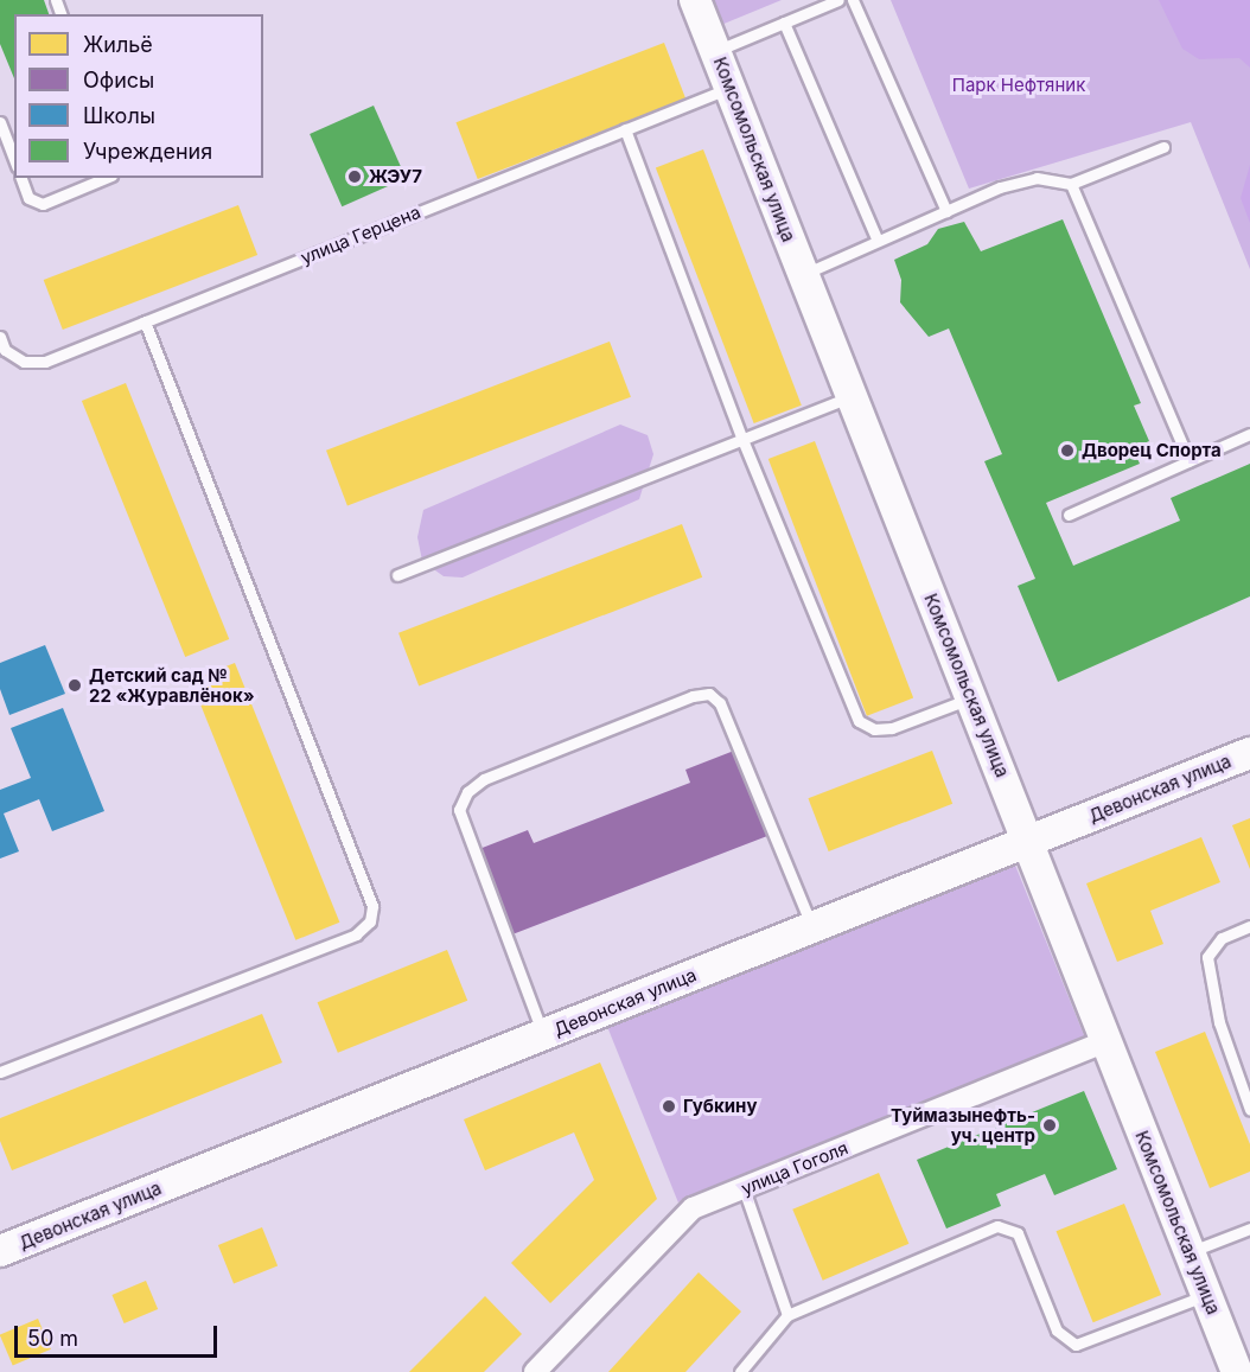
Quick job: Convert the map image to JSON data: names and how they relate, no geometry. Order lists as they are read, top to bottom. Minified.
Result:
{"streets":{"street":["Комсомольская улица","Девонская улица","улица Гоголя"],"lane":["улица Герцена"]},"crossings":[["Комсомольская улица","улица Герцена"],["Комсомольская улица","Девонская улица"],["Комсомольская улица","улица Гоголя"]],"parks":["Парк Нефтяник"],"places":["ЖЭУ7","Дворец Спорта","Детский сад № 22 «Журавлёнок»","Губкину","Туймазынефть- уч. центр"],"legend":["Жильё","Офисы","Школы","Учреждения"],"scale_bar":"50 m"}
